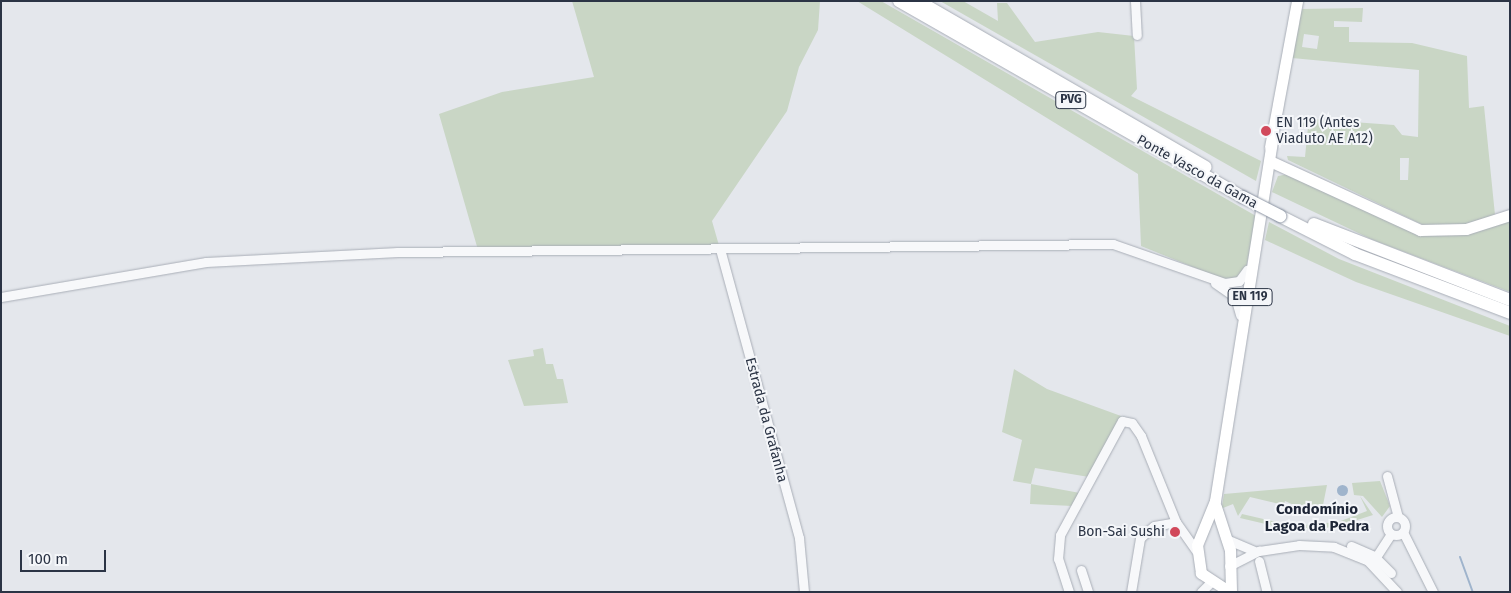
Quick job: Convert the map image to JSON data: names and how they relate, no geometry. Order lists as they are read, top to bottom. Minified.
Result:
{"streets":{"highway":["PVG","Ponte Vasco da Gama"],"main road":["EN 119"],"street":["Estrada da Grafanha"]},"districts":["Condomínio Lagoa da Pedra"],"places":["EN 119 (Antes Viaduto AE A12)","Bon-Sai Sushi"],"scale_bar":"100 m"}
